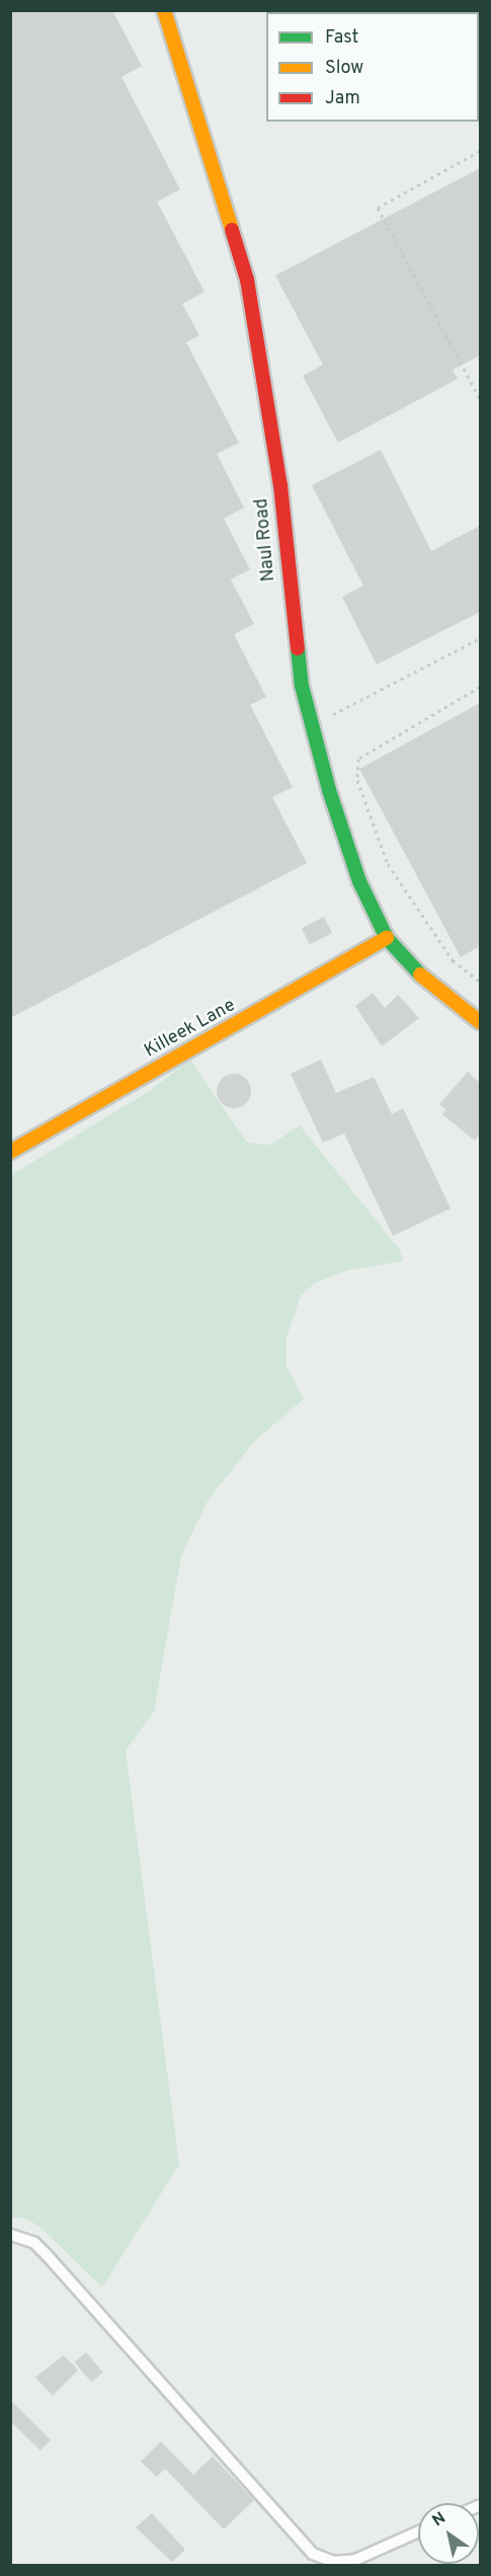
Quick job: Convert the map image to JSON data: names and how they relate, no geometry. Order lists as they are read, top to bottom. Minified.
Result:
{"streets":{"main road":["Naul Road","Killeek Lane"]},"crossings":[["Naul Road","Killeek Lane"]],"legend":["Fast","Slow","Jam"],"north":"top left"}
